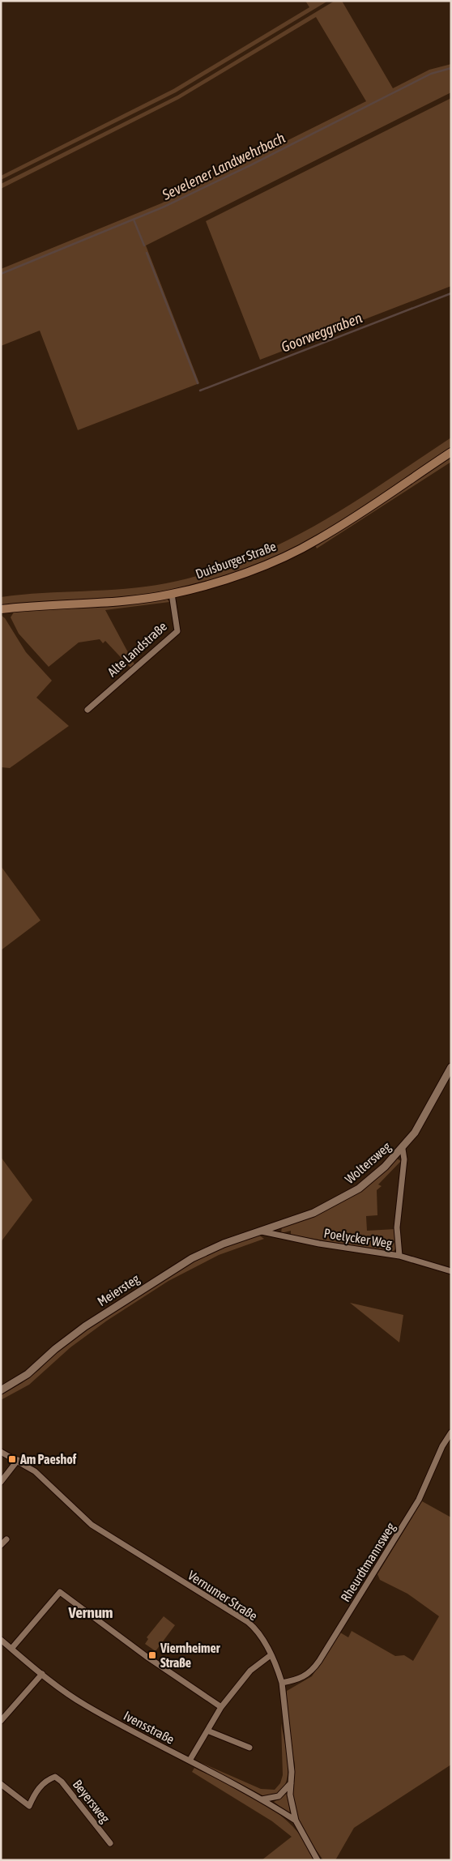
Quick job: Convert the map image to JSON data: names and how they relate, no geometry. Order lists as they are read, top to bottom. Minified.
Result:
{"streets":{"main road":["Duisburger Straße"],"street":["Alte Landstraße","Woltersweg","Poelycker Weg","Meiersteg","Rheurdtmannsweg","Vernumer Straße","Ivensstraße","Beyersweg"]},"crossings":[["Duisburger Straße","Alte Landstraße"],["Woltersweg","Poelycker Weg"],["Woltersweg","Meiersteg"],["Poelycker Weg","Meiersteg"],["Rheurdtmannsweg","Vernumer Straße"],["Vernumer Straße","Ivensstraße"]],"districts":["Vernum"],"water":["Sevelener Landwehrbach","Goorweggraben"],"places":{"transit":["Am Paeshof","Viernheimer Straße"]}}
